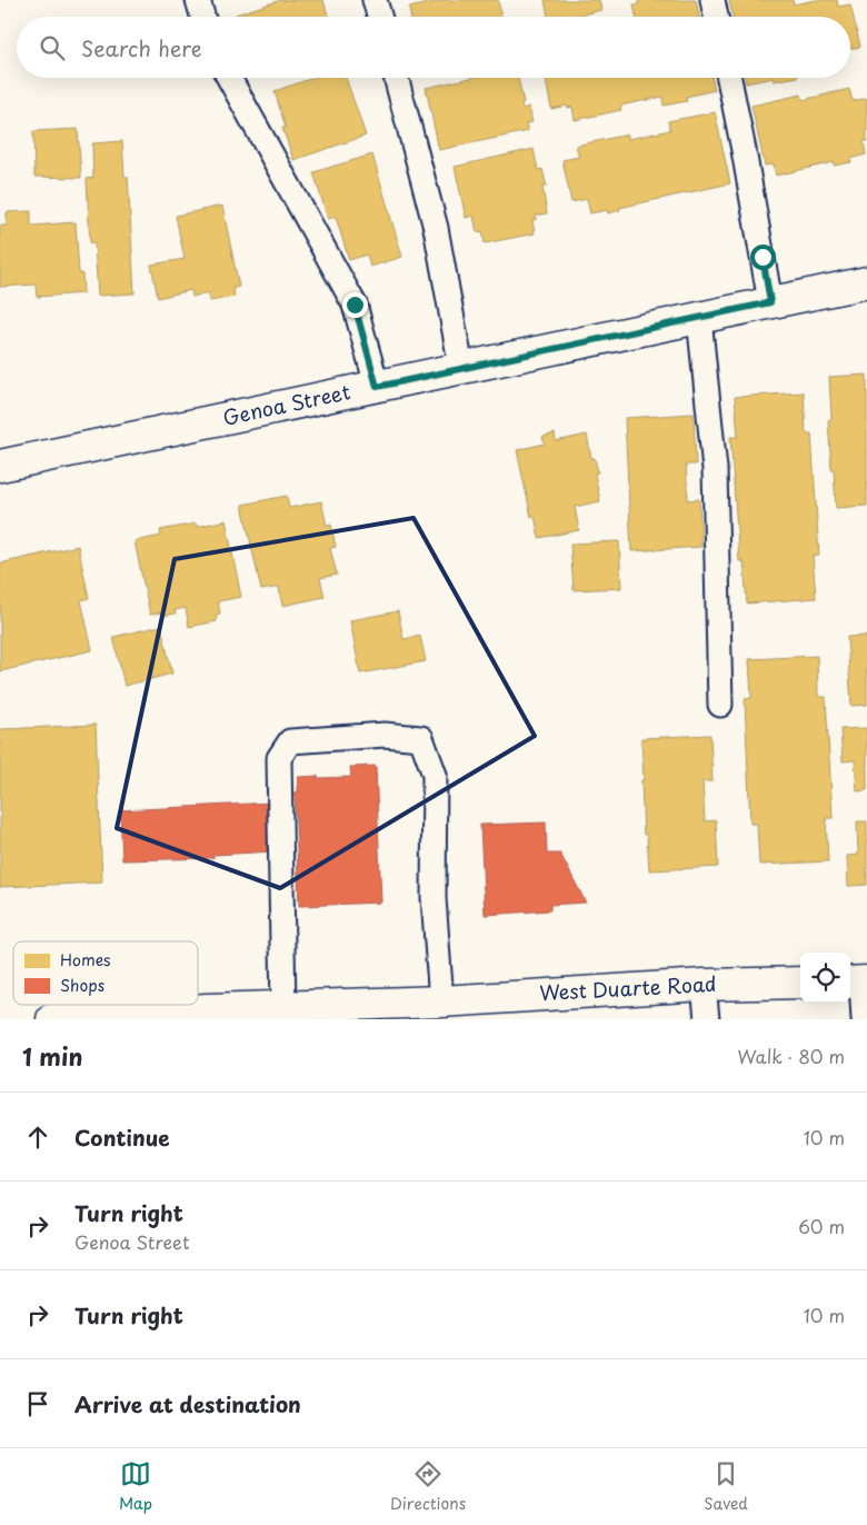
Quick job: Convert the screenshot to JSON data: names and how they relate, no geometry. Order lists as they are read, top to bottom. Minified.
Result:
{"streets":{"street":["Genoa Street","West Duarte Road"]},"legend":["Homes","Shops"],"page":{"search":"Search here","heading":["1 min","Walk · 80 m"],"list":[["Continue","10 m"],["Turn right","Genoa Street","60 m"],["Turn right","10 m"],"Arrive at destination"],"nav":["Map","Directions","Saved"]}}
